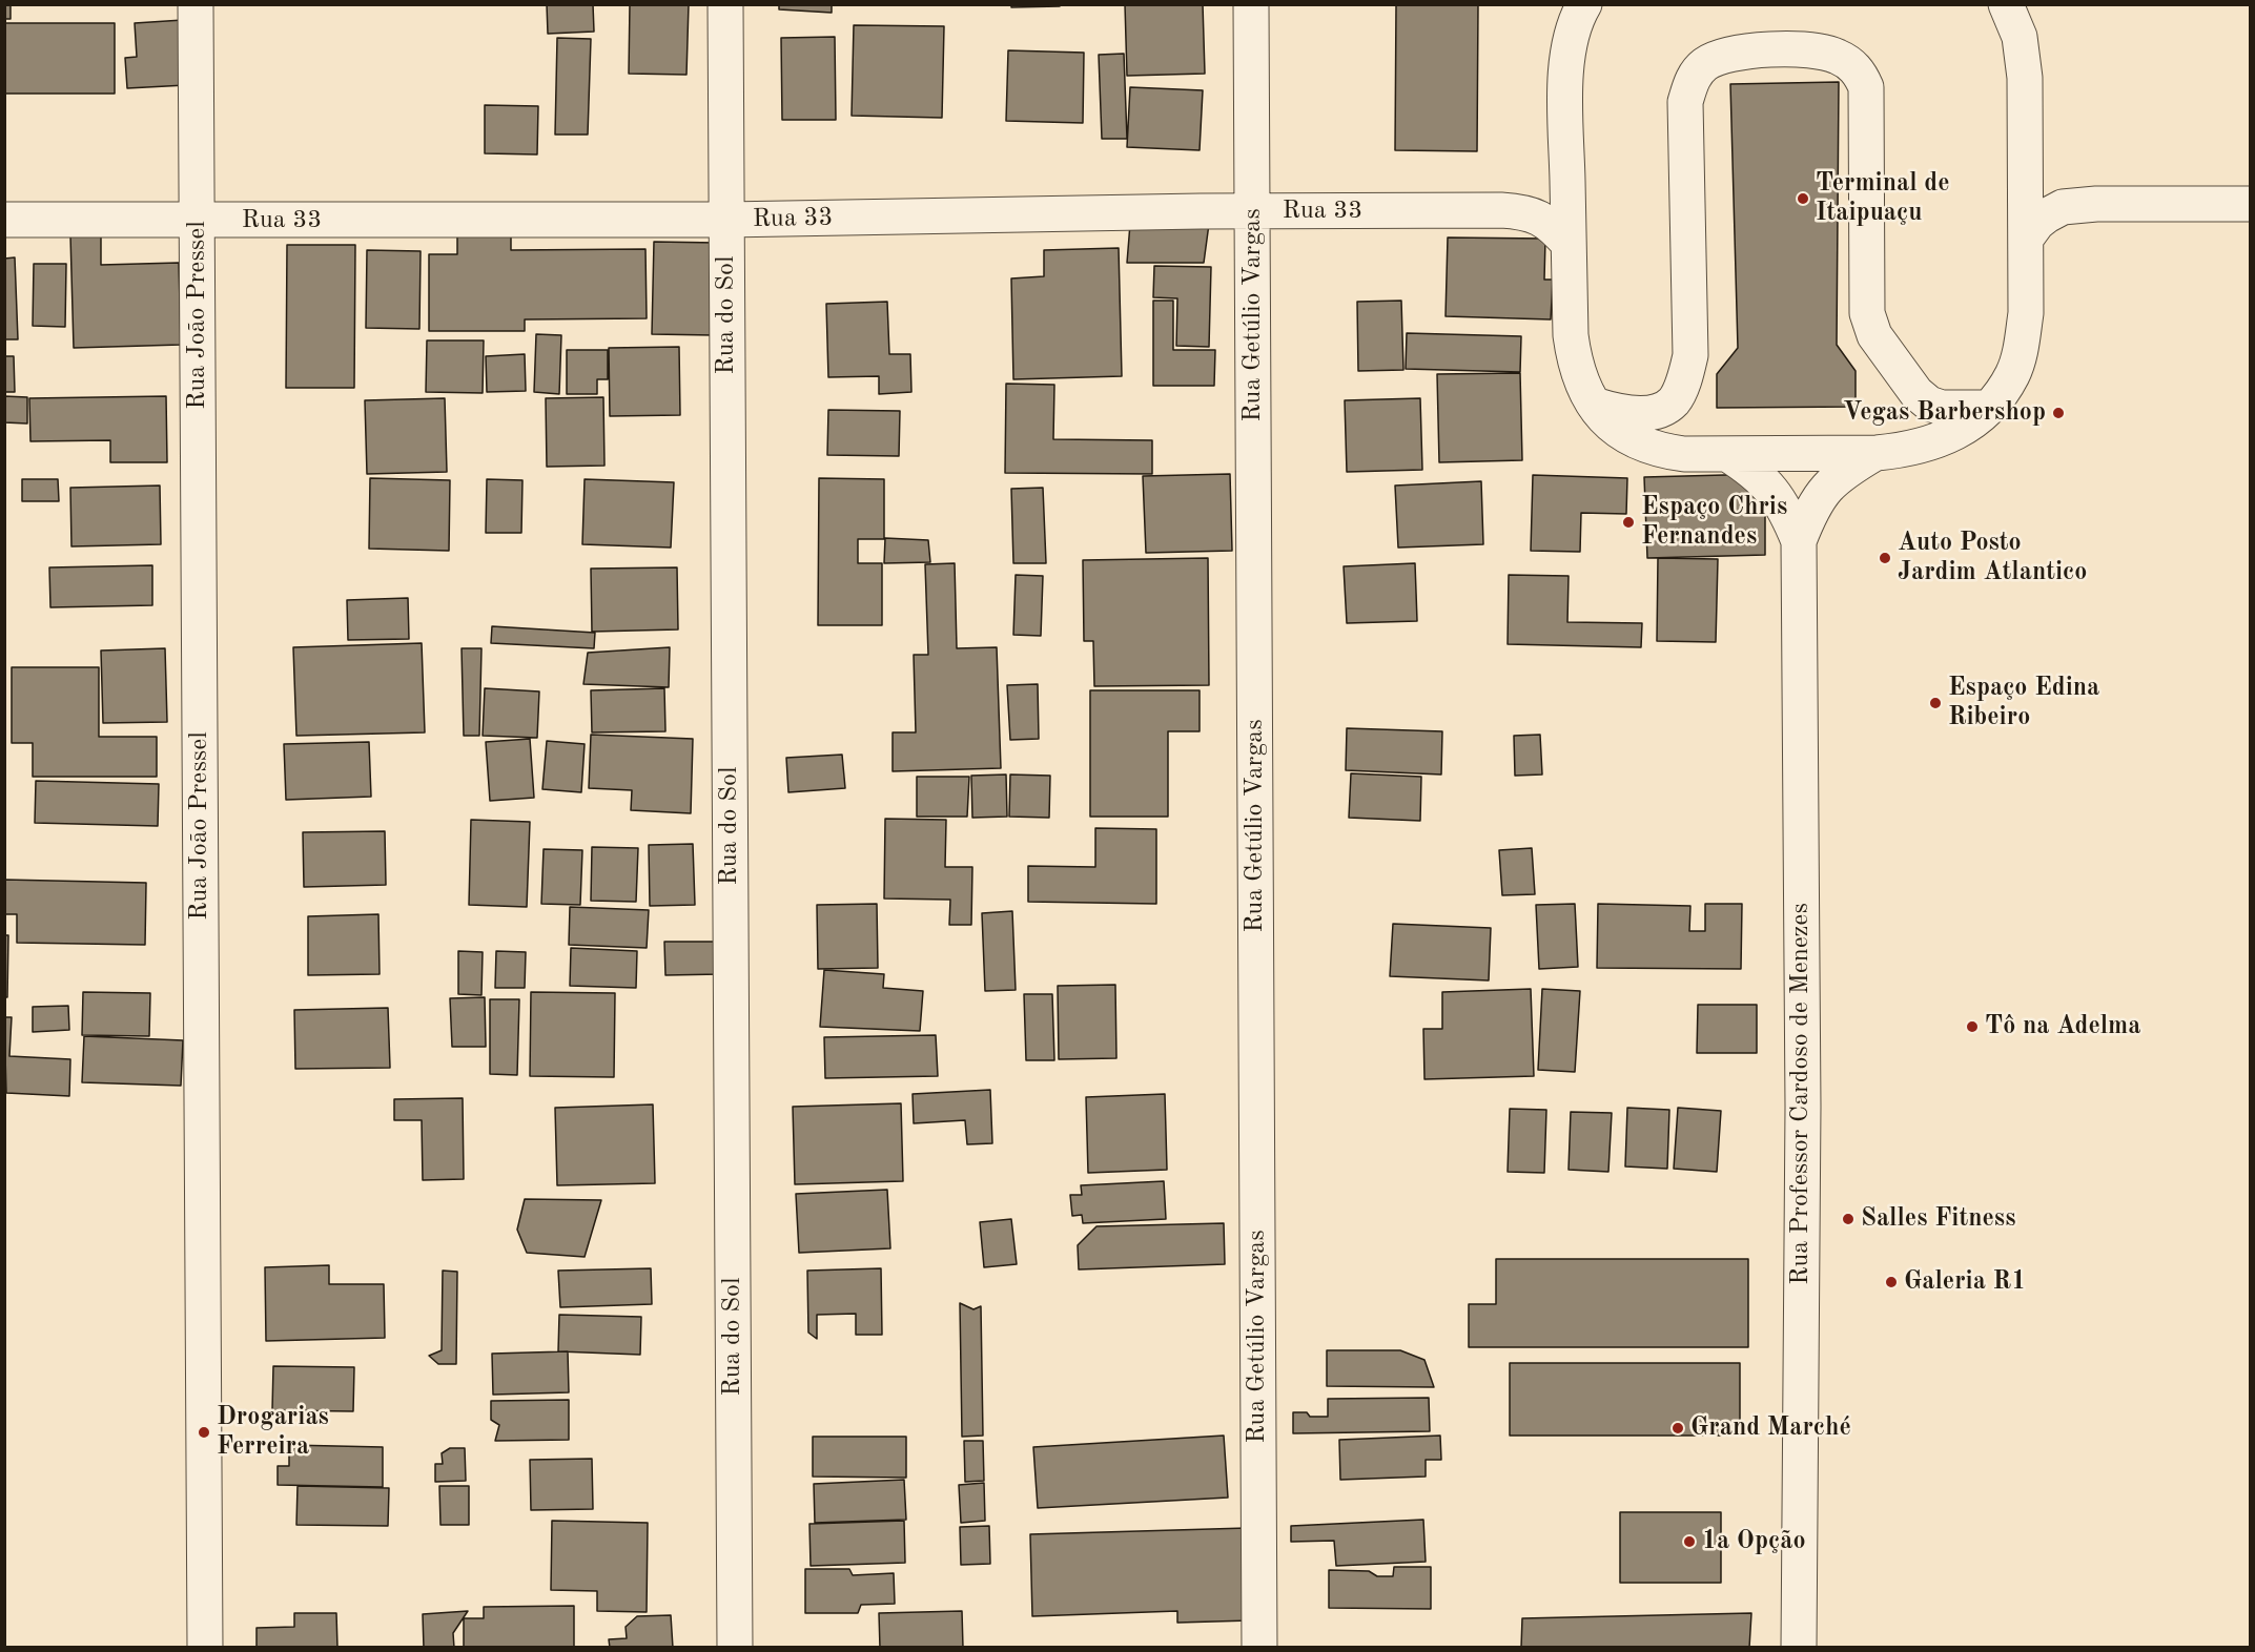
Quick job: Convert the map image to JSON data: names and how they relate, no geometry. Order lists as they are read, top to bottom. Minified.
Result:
{"streets":{"street":["Rua 33","Rua João Pressel","Rua do Sol","Rua Getúlio Vargas","Rua Professor Cardoso de Menezes"]},"crossings":[["Rua 33","Rua João Pressel"],["Rua 33","Rua do Sol"],["Rua 33","Rua Getúlio Vargas"]],"places":["Terminal de Itaipuaçu","Vegas Barbershop","Espaço Chris Fernandes","Auto Posto Jardim Atlantico","Espaço Edina Ribeiro","Tô na Adelma","Salles Fitness","Galeria R1","Grand Marché","Drogarias Ferreira","1a Opção"]}
